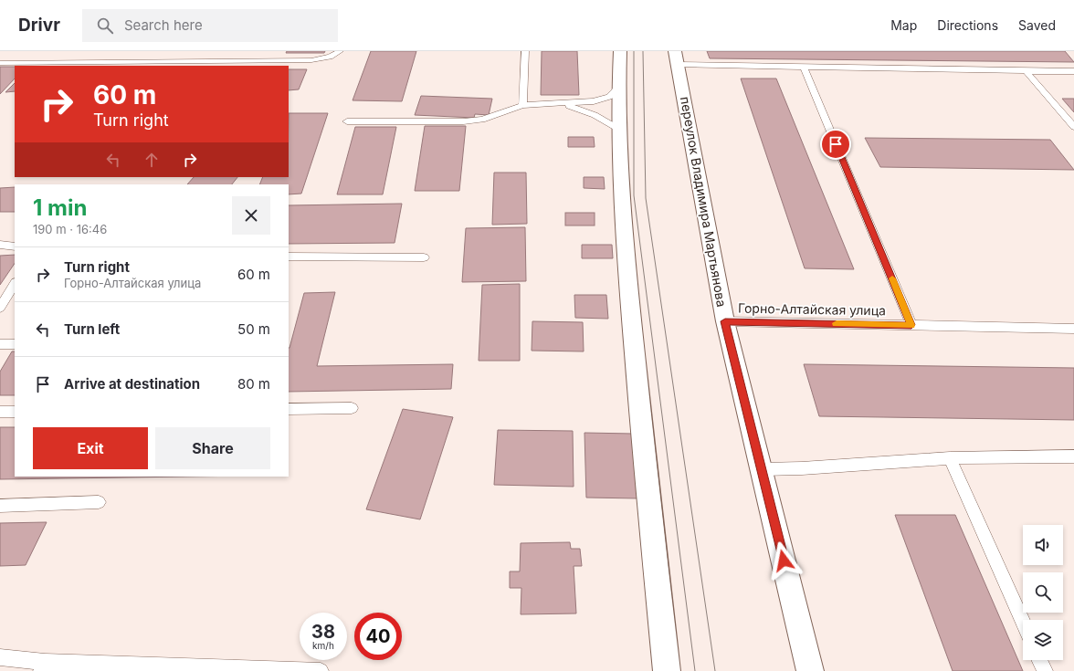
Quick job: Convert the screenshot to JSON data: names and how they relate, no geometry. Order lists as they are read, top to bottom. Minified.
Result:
{"streets":{"street":["переулок Владимира Мартьянова"],"lane":["Горно-Алтайская улица"]},"crossings":[["переулок Владимира Мартьянова","Горно-Алтайская улица"]],"page":{"header":"Drivr","search":"Search here","nav":["Map","Directions","Saved"],"turn":["60 m","Turn right"],"heading":["1 min","190 m · 16:46"],"list":[{"name":"Turn right","note":"Горно-Алтайская улица","value":"60 m"},{"name":"Turn left","value":"50 m"},{"name":"Arrive at destination","value":"80 m"}],"buttons":["Exit","Share"],"speed":"38 km/h","limit":"40"}}
